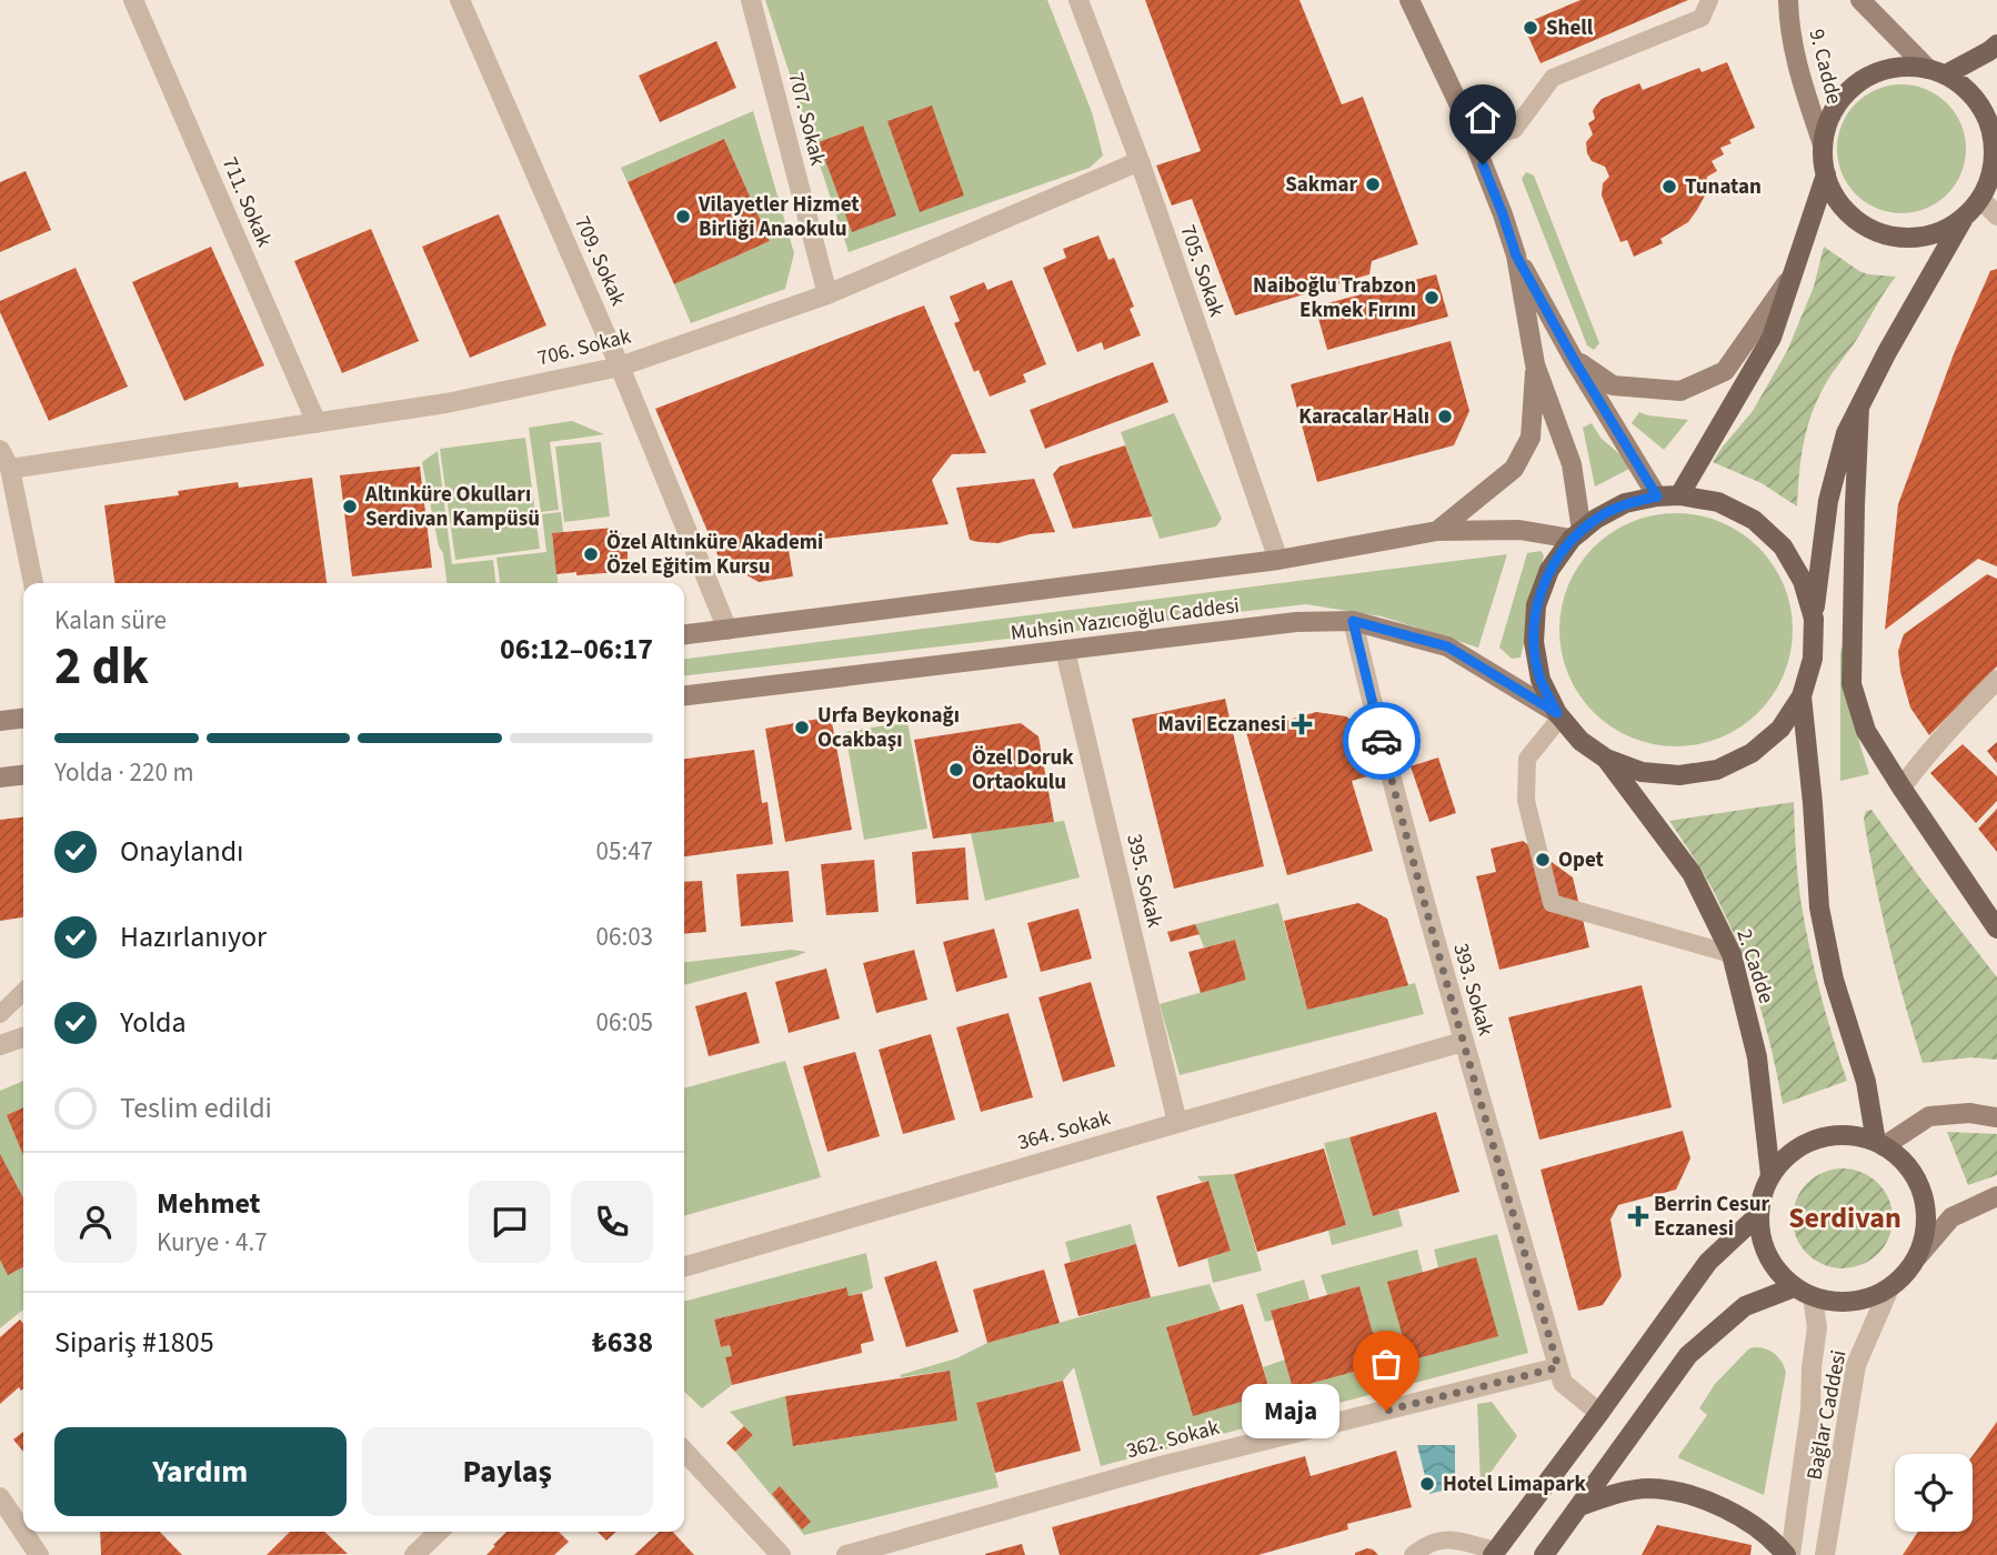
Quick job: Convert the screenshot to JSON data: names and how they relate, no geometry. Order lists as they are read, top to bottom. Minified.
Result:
{"streets":{"main road":["9. Cadde","Muhsin Yazıcıoğlu Caddesi","2. Cadde"],"street":["707. Sokak","711. Sokak","709. Sokak","705. Sokak","706. Sokak","395. Sokak","393. Sokak","364. Sokak","Bağlar Caddesi","362. Sokak"]},"crossings":[["707. Sokak","706. Sokak"],["711. Sokak","706. Sokak"],["709. Sokak","706. Sokak"],["709. Sokak","Muhsin Yazıcıoğlu Caddesi"],["705. Sokak","706. Sokak"],["705. Sokak","Muhsin Yazıcıoğlu Caddesi"],["Muhsin Yazıcıoğlu Caddesi","395. Sokak"],["Muhsin Yazıcıoğlu Caddesi","393. Sokak"],["395. Sokak","364. Sokak"],["2. Cadde","Bağlar Caddesi"],["393. Sokak","364. Sokak"],["393. Sokak","362. Sokak"]],"districts":["Serdivan"],"places":{"other":["Shell","Sakmar","Tunatan","Vilayetler Hizmet Birliği Anaokulu","Naiboğlu Trabzon Ekmek Fırını","Karacalar Halı","Altınküre Okulları Serdivan Kampüsü","Özel Altınküre Akademi Özel Eğitim Kursu","Urfa Beykonağı Ocakbaşı","Özel Doruk Ortaokulu","Opet","Maja","Hotel Limapark"],"health":["Mavi Eczanesi","Berrin Cesur Eczanesi"]},"page":{"heading":["2 dk","Kalan süre","06:12–06:17"],"panel":["Mehmet","Kurye · 4.7","Sipariş #1805","₺638"],"bar":"Yolda · 220 m","list":[["Onaylandı","05:47"],["Hazırlanıyor","06:03"],["Yolda","06:05"],"Teslim edildi"],"bubble":"Maja","buttons":["Yardım","Paylaş"]}}
